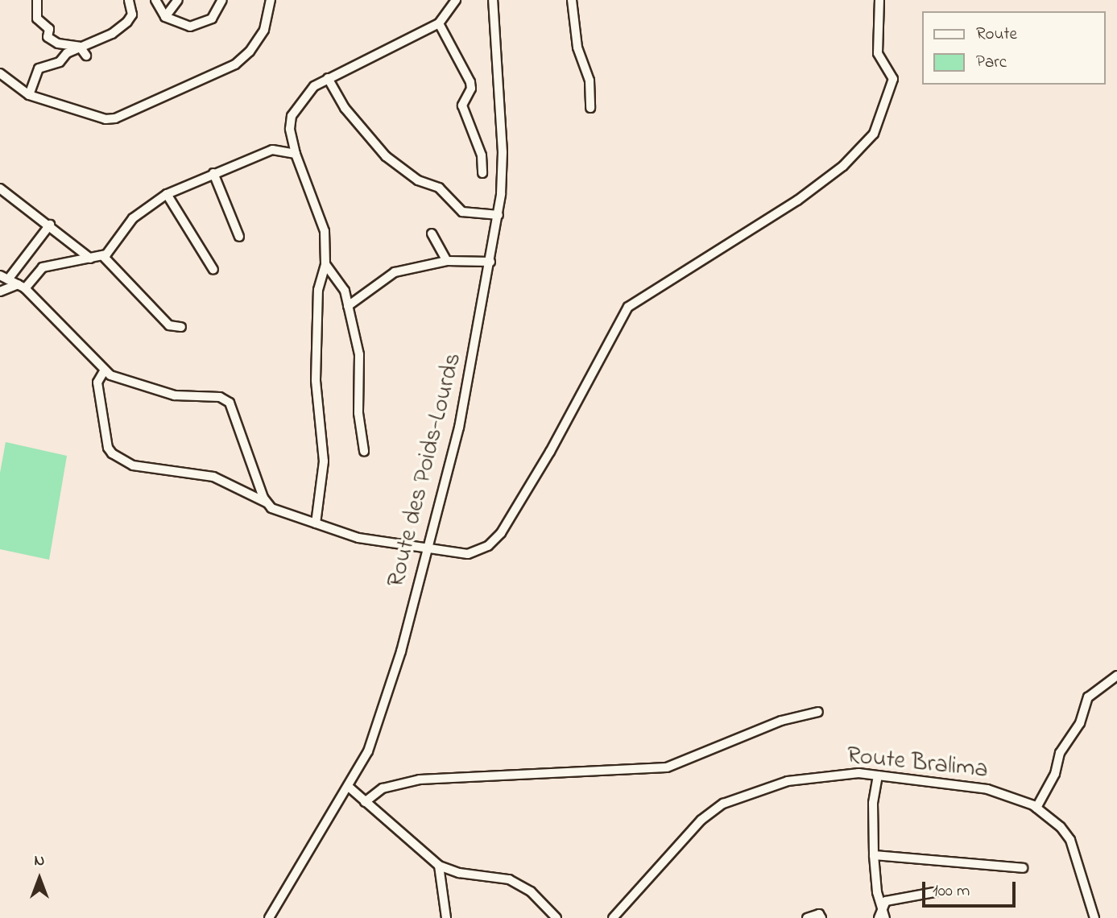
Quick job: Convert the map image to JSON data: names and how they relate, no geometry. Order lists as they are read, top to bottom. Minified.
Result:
{"streets":{"street":["Route des Poids-Lourds","Route Bralima"]},"legend":["Route","Parc"],"scale_bar":"100 m","north":"top"}
